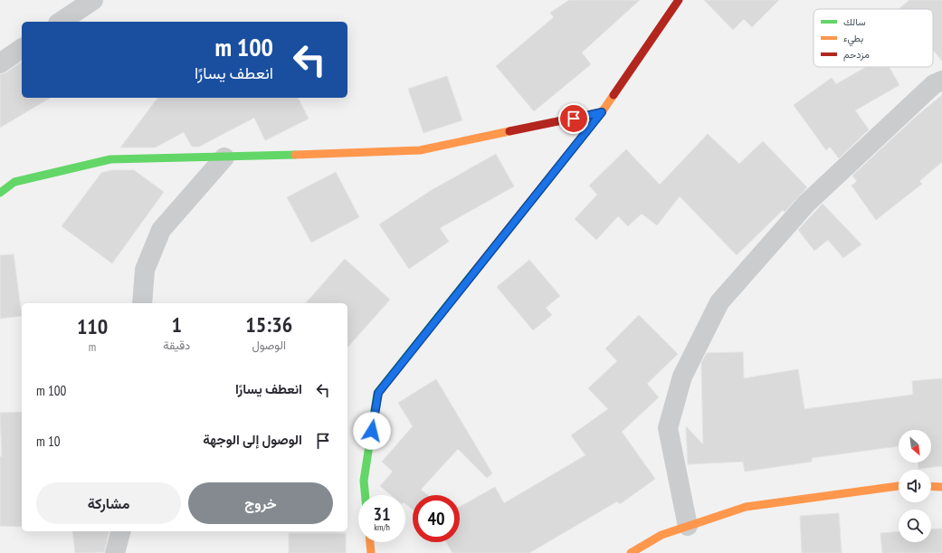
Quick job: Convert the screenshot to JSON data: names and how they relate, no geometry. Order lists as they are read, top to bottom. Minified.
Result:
{"legend":["سالك","بطيء","مزدحم"],"north":"bottom right","page":{"turn":["100 m","انعطف يسارًا"],"eta":["15:36","الوصول","1","دقيقة","110","m"],"list":[{"name":"انعطف يسارًا","value":"100 m"},{"name":"الوصول إلى الوجهة","value":"10 m"}],"buttons":["خروج","مشاركة"],"speed":"31 km/h","limit":"40"}}
